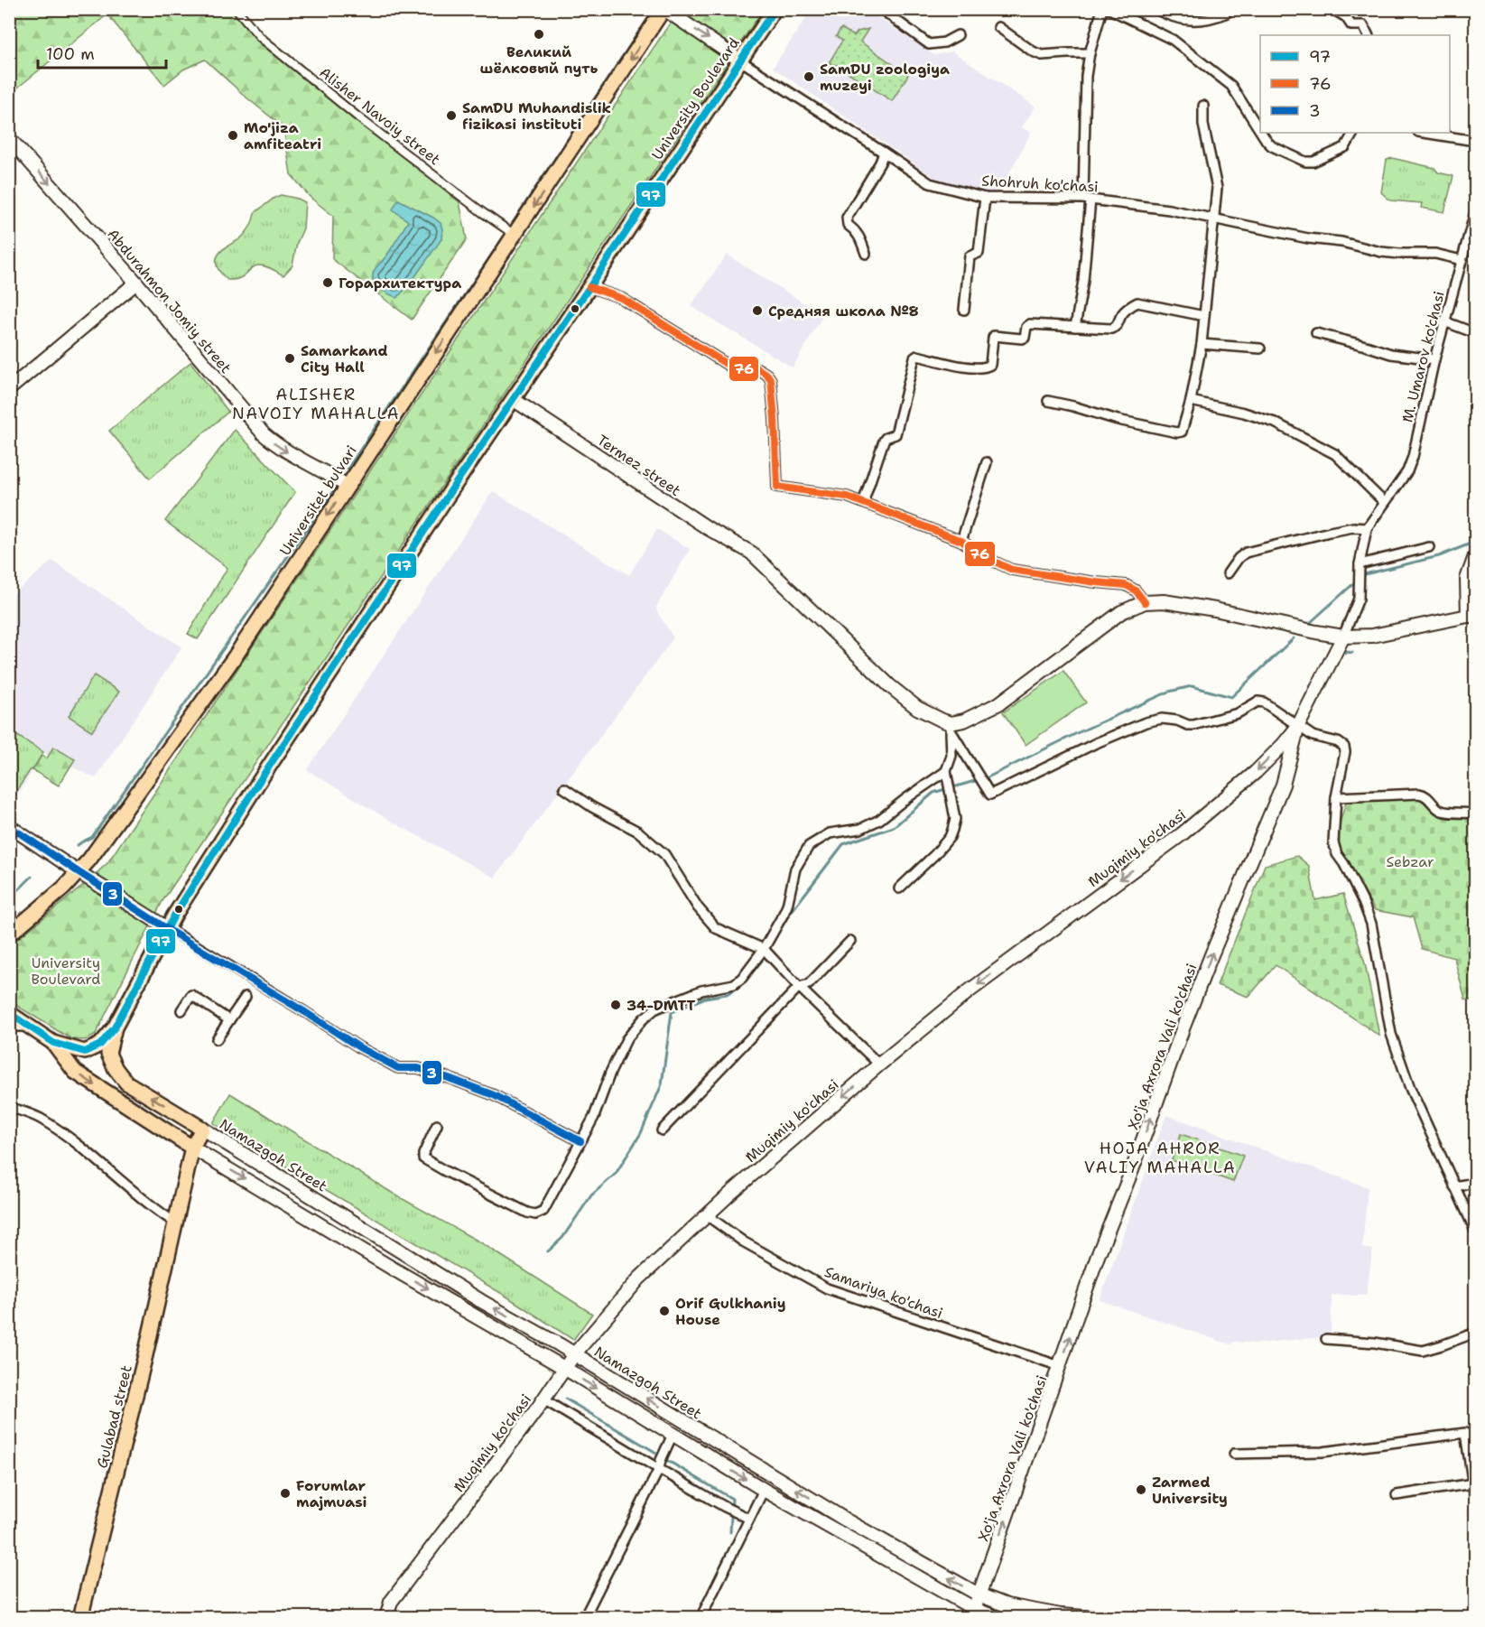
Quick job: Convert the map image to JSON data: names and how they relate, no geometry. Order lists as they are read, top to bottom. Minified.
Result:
{"streets":{"main road":["University Boulevard","Shohruh ko'chasi","Abdurahmon Jomiy street","Termez street","Universitet bulvari","Muqimiy ko'chasi","Xo'ja Axrora Vali ko'chasi","Namazgoh Street","Gulabad street"],"street":["Alisher Navoiy street","M. Umarov ko'chasi","Samariya ko'chasi"]},"crossings":[["University Boulevard","Shohruh ko'chasi"],["Alisher Navoiy street","Universitet bulvari"],["Shohruh ko'chasi","M. Umarov ko'chasi"],["Shohruh ko'chasi","Universitet bulvari"],["Abdurahmon Jomiy street","Universitet bulvari"],["Muqimiy ko'chasi","Xo'ja Axrora Vali ko'chasi"],["Muqimiy ko'chasi","Namazgoh Street"],["Muqimiy ko'chasi","Samariya ko'chasi"],["Xo'ja Axrora Vali ko'chasi","Namazgoh Street"],["Xo'ja Axrora Vali ko'chasi","Samariya ko'chasi"],["Namazgoh Street","Gulabad street"]],"one_way":["Abdurahmon Jomiy street","Muqimiy ko'chasi","Xo'ja Axrora Vali ko'chasi"],"districts":["ALISHER NAVOIY MAHALLA","HOJA AHROR VALIY MAHALLA"],"parks":["Sebzar","University Boulevard"],"places":["Великий шёлковый путь","SamDU zoologiya muzeyi","SamDU Muhandislik fizikasi instituti","Mo'jiza amfiteatri","Горархитектура","Средняя школа №8","Samarkand City Hall","34-DMTT","Orif Gulkhaniy House","Zarmed University","Forumlar majmuasi"],"lines":["transit line 97","transit line 76","transit line 3"],"legend":["97","76","3"],"scale_bar":"100 m"}
